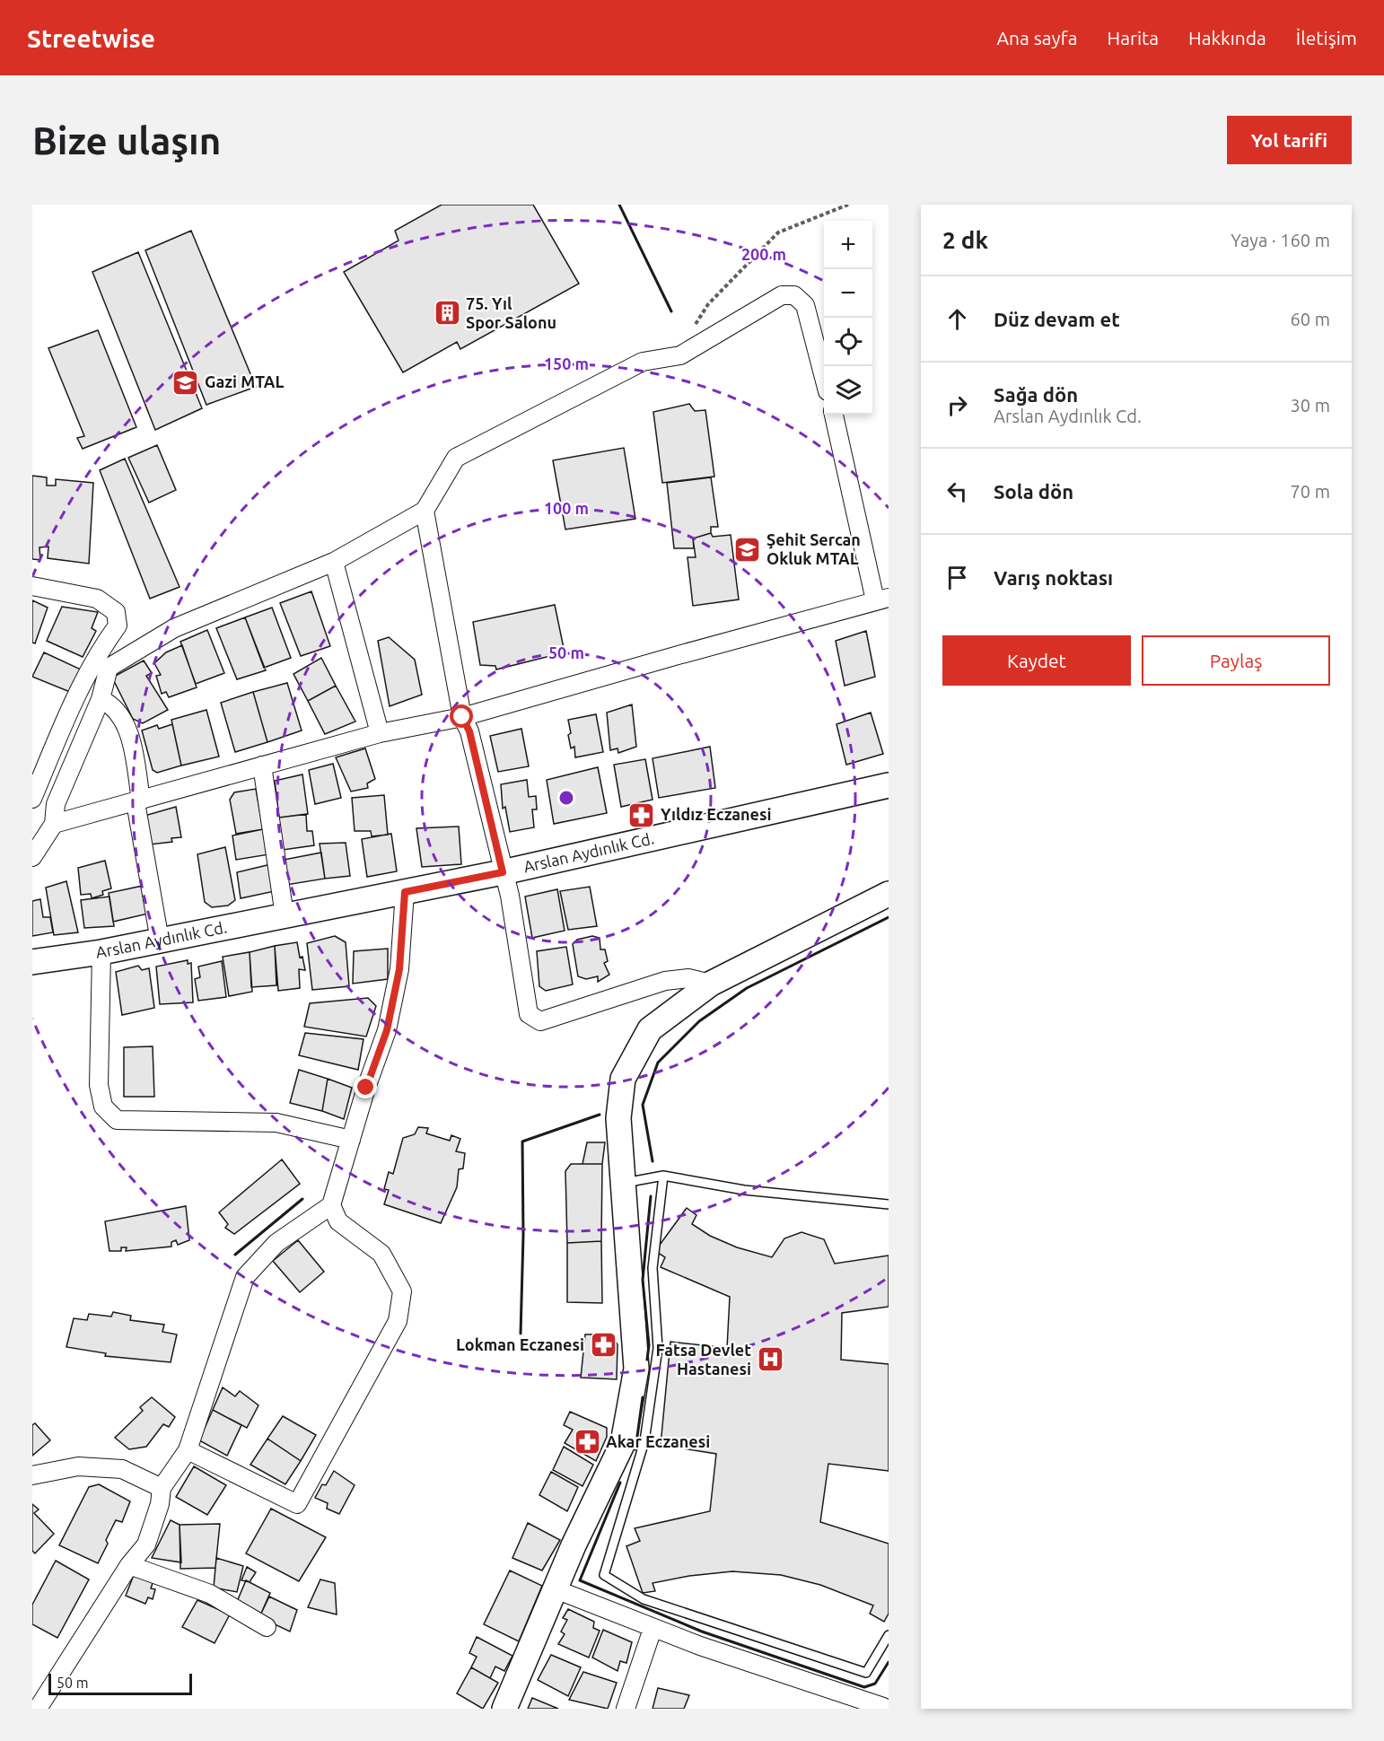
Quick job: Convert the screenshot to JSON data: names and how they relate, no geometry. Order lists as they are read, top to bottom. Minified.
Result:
{"streets":{"street":["Arslan Aydınlık Cd."]},"places":{"building":["75. Yıl Spor Salonu"],"school or university":["Gazi MTAL","Şehit Sercan Okluk MTAL"],"pharmacy":["Yıldız Eczanesi","Lokman Eczanesi","Akar Eczanesi"],"hospital":["Fatsa Devlet Hastanesi"]},"scale_bar":"50 m","page":{"header":"Streetwise","nav":["Ana sayfa","Harita","Hakkında","İletişim"],"buttons":["Yol tarifi",["Kaydet","Paylaş"]],"title":"Bize ulaşın","heading":["2 dk","Yaya · 160 m"],"map_buttons":["+","−"],"list":[["Düz devam et","60 m"],["Sağa dön","Arslan Aydınlık Cd.","30 m"],["Sola dön","70 m"],"Varış noktası"],"scale":"50 m"},"rings":["200 m","150 m","100 m","50 m"]}
